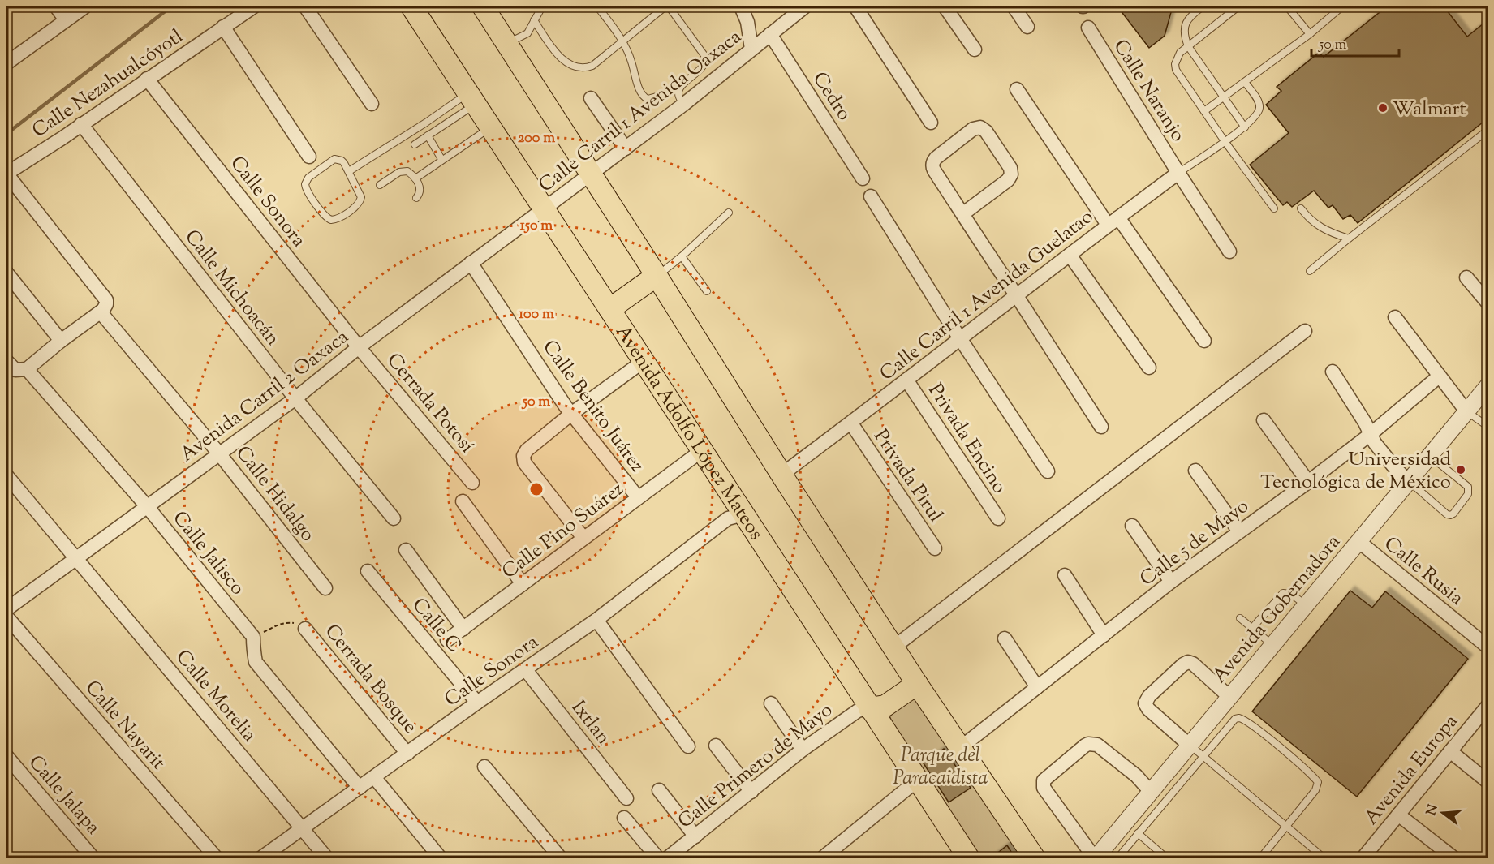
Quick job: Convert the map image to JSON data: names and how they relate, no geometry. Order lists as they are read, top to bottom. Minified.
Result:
{"streets":{"main road":["Avenida Adolfo López Mateos"],"street":["Calle Nezahualcóyotl","Calle Naranjo","Cedro","Calle Carril 1 Avenida Oaxaca","Calle Sonora","Calle Michoacán","Calle Carril 1 Avenida Guelatao","Avenida Carril 2 Oaxaca","Cerrada Potosí","Calle Benito Juárez","Privada Encino","Privada Pirul","Calle Hidalgo","Calle Pino Suárez","Calle 5 de Mayo","Calle Jalisco","Calle Rusia","Avenida Gobernadora","Calle C","Cerrada Bosque","Calle Morelia","Ixtlan","Calle Nayarit","Calle Primero de Mayo","Avenida Europa","Calle Jalapa"]},"crossings":[["Calle Nezahualcóyotl","Calle Sonora"],["Calle Nezahualcóyotl","Calle Michoacán"],["Calle Nezahualcóyotl","Calle Hidalgo"],["Calle Naranjo","Calle Carril 1 Avenida Guelatao"],["Cedro","Calle Carril 1 Avenida Oaxaca"],["Calle Carril 1 Avenida Oaxaca","Avenida Carril 2 Oaxaca"],["Calle Carril 1 Avenida Oaxaca","Avenida Adolfo López Mateos"],["Calle Sonora","Avenida Carril 2 Oaxaca"],["Calle Sonora","Cerrada Potosí"],["Calle Sonora","Avenida Adolfo López Mateos"],["Calle Sonora","Calle C"],["Calle Sonora","Cerrada Bosque"],["Calle Sonora","Calle Morelia"],["Calle Sonora","Ixtlan"],["Calle Michoacán","Avenida Carril 2 Oaxaca"],["Calle Carril 1 Avenida Guelatao","Privada Encino"],["Calle Carril 1 Avenida Guelatao","Privada Pirul"],["Avenida Carril 2 Oaxaca","Cerrada Potosí"],["Avenida Carril 2 Oaxaca","Calle Benito Juárez"],["Avenida Carril 2 Oaxaca","Avenida Adolfo López Mateos"],["Avenida Carril 2 Oaxaca","Calle Hidalgo"],["Avenida Carril 2 Oaxaca","Calle Jalisco"],["Avenida Carril 2 Oaxaca","Calle Morelia"],["Calle Benito Juárez","Calle Pino Suárez"],["Avenida Adolfo López Mateos","Calle Pino Suárez"],["Avenida Adolfo López Mateos","Calle Primero de Mayo"],["Calle Rusia","Avenida Gobernadora"]],"parks":["Parque del Paracaidista"],"places":["Walmart","Universidad Tecnológica de México"],"scale_bar":"50 m","north":"left","rings":["200 m","150 m","100 m","50 m"]}
